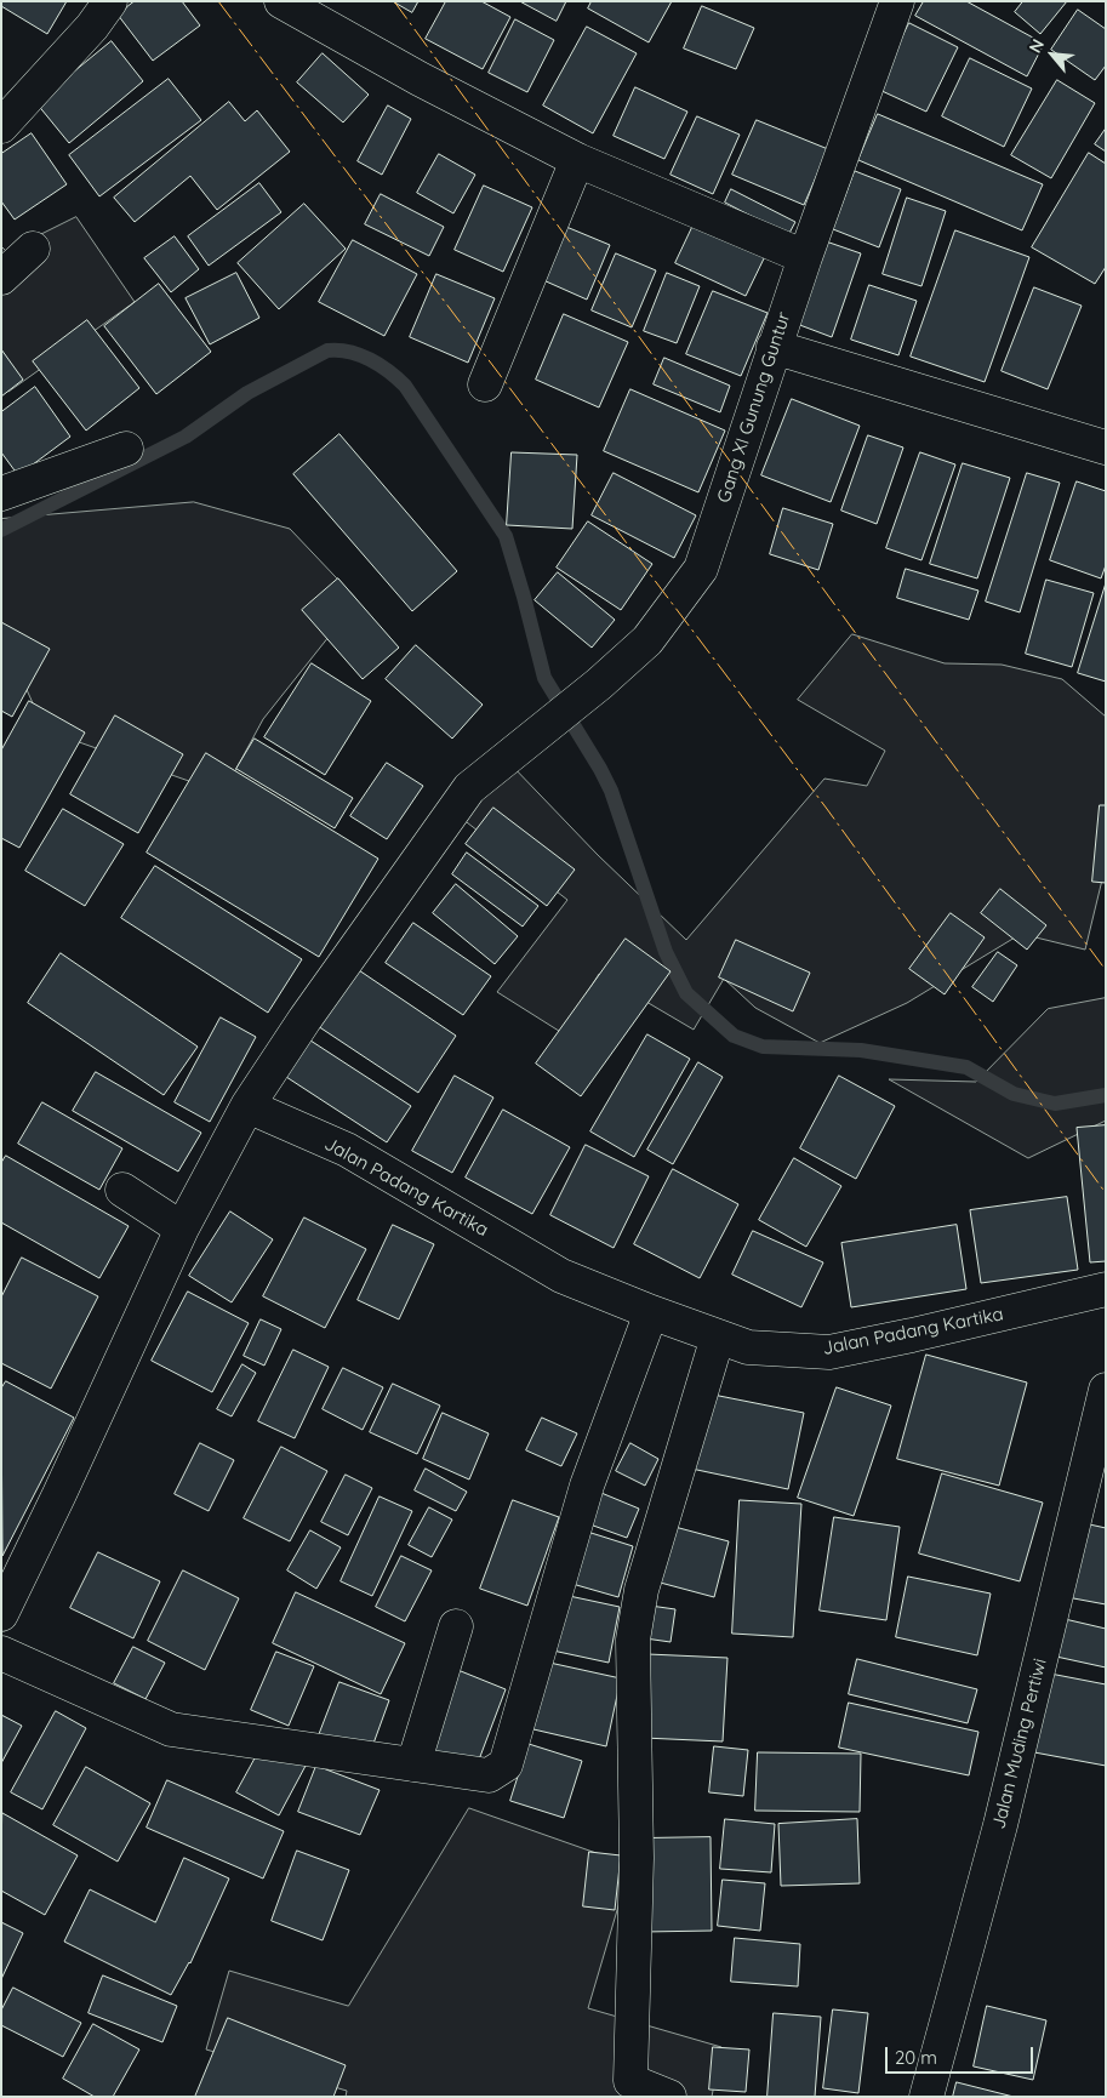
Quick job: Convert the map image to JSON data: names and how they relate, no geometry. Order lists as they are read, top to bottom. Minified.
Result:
{"streets":{"street":["Gang XI Gunung Guntur","Jalan Padang Kartika","Jalan Muding Pertiwi"]},"crossings":[["Gang XI Gunung Guntur","Jalan Padang Kartika"]],"scale_bar":"20 m","north":"top left"}
